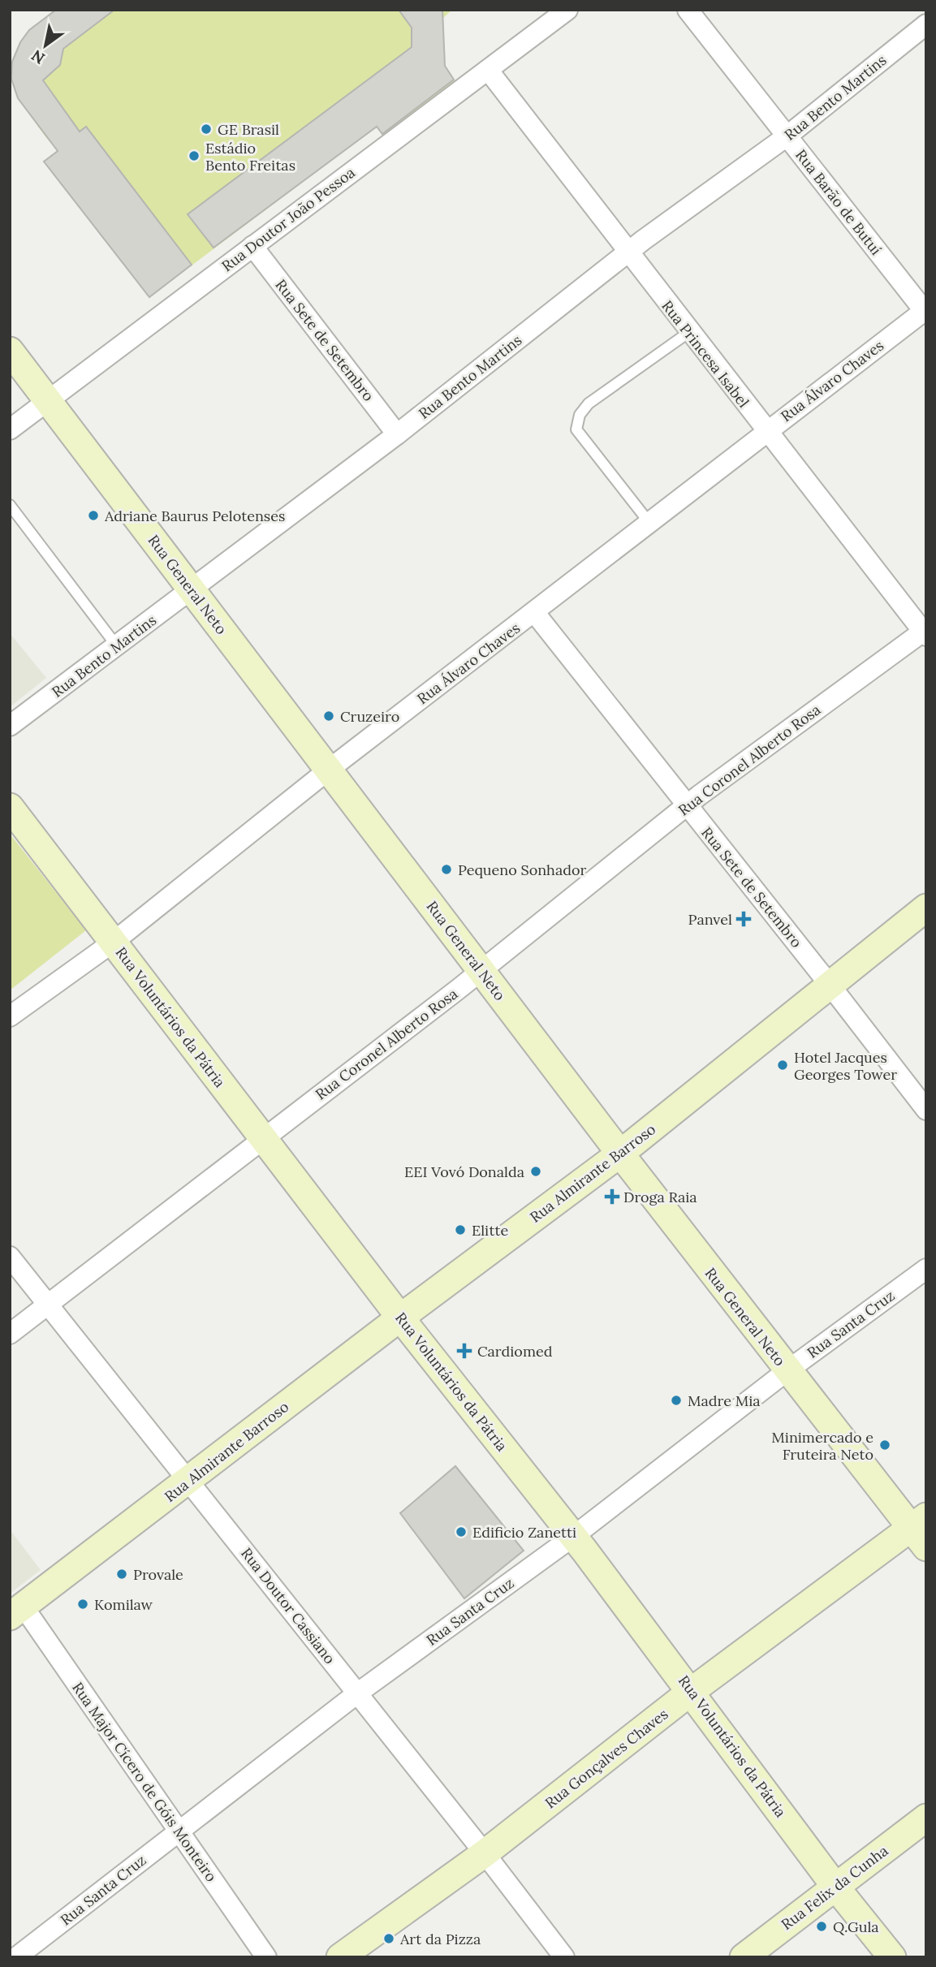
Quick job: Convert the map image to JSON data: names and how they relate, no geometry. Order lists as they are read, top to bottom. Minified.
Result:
{"streets":{"street":["Rua Bento Martins","Rua Barão de Butuí","Rua Doutor João Pessoa","Rua Sete de Setembro","Rua Princesa Isabel","Rua Álvaro Chaves","Rua General Neto","Rua Coronel Alberto Rosa","Rua Voluntários da Pátria","Rua Almirante Barroso","Rua Santa Cruz","Rua Doutor Cassiano","Rua Gonçalves Chaves","Rua Major Cícero de Góis Monteiro","Rua Felix da Cunha"]},"crossings":[["Rua Bento Martins","Rua Barão de Butuí"],["Rua Bento Martins","Rua Sete de Setembro"],["Rua Bento Martins","Rua Princesa Isabel"],["Rua Bento Martins","Rua General Neto"],["Rua Barão de Butuí","Rua Álvaro Chaves"],["Rua Doutor João Pessoa","Rua Sete de Setembro"],["Rua Doutor João Pessoa","Rua Princesa Isabel"],["Rua Doutor João Pessoa","Rua General Neto"],["Rua Sete de Setembro","Rua Álvaro Chaves"],["Rua Sete de Setembro","Rua Coronel Alberto Rosa"],["Rua Sete de Setembro","Rua Almirante Barroso"],["Rua Princesa Isabel","Rua Álvaro Chaves"],["Rua Princesa Isabel","Rua Coronel Alberto Rosa"],["Rua Álvaro Chaves","Rua General Neto"],["Rua Álvaro Chaves","Rua Voluntários da Pátria"],["Rua General Neto","Rua Coronel Alberto Rosa"],["Rua General Neto","Rua Almirante Barroso"],["Rua General Neto","Rua Santa Cruz"],["Rua General Neto","Rua Gonçalves Chaves"],["Rua Coronel Alberto Rosa","Rua Voluntários da Pátria"],["Rua Coronel Alberto Rosa","Rua Doutor Cassiano"],["Rua Voluntários da Pátria","Rua Almirante Barroso"],["Rua Voluntários da Pátria","Rua Santa Cruz"],["Rua Voluntários da Pátria","Rua Gonçalves Chaves"],["Rua Voluntários da Pátria","Rua Felix da Cunha"],["Rua Almirante Barroso","Rua Doutor Cassiano"],["Rua Almirante Barroso","Rua Major Cícero de Góis Monteiro"],["Rua Santa Cruz","Rua Doutor Cassiano"],["Rua Santa Cruz","Rua Major Cícero de Góis Monteiro"],["Rua Doutor Cassiano","Rua Gonçalves Chaves"]],"places":{"other":["GE Brasil","Estádio Bento Freitas","Adriane Baurus Pelotenses","Cruzeiro","Pequeno Sonhador","Hotel Jacques Georges Tower","EEI Vovó Donalda","Elitte","Madre Mia","Minimercado e Fruteira Neto","Edificio Zanetti","Provale","Komilaw","Q.Gula","Art da Pizza"],"health":["Panvel","Droga Raia","Cardiomed"]},"north":"bottom left"}
